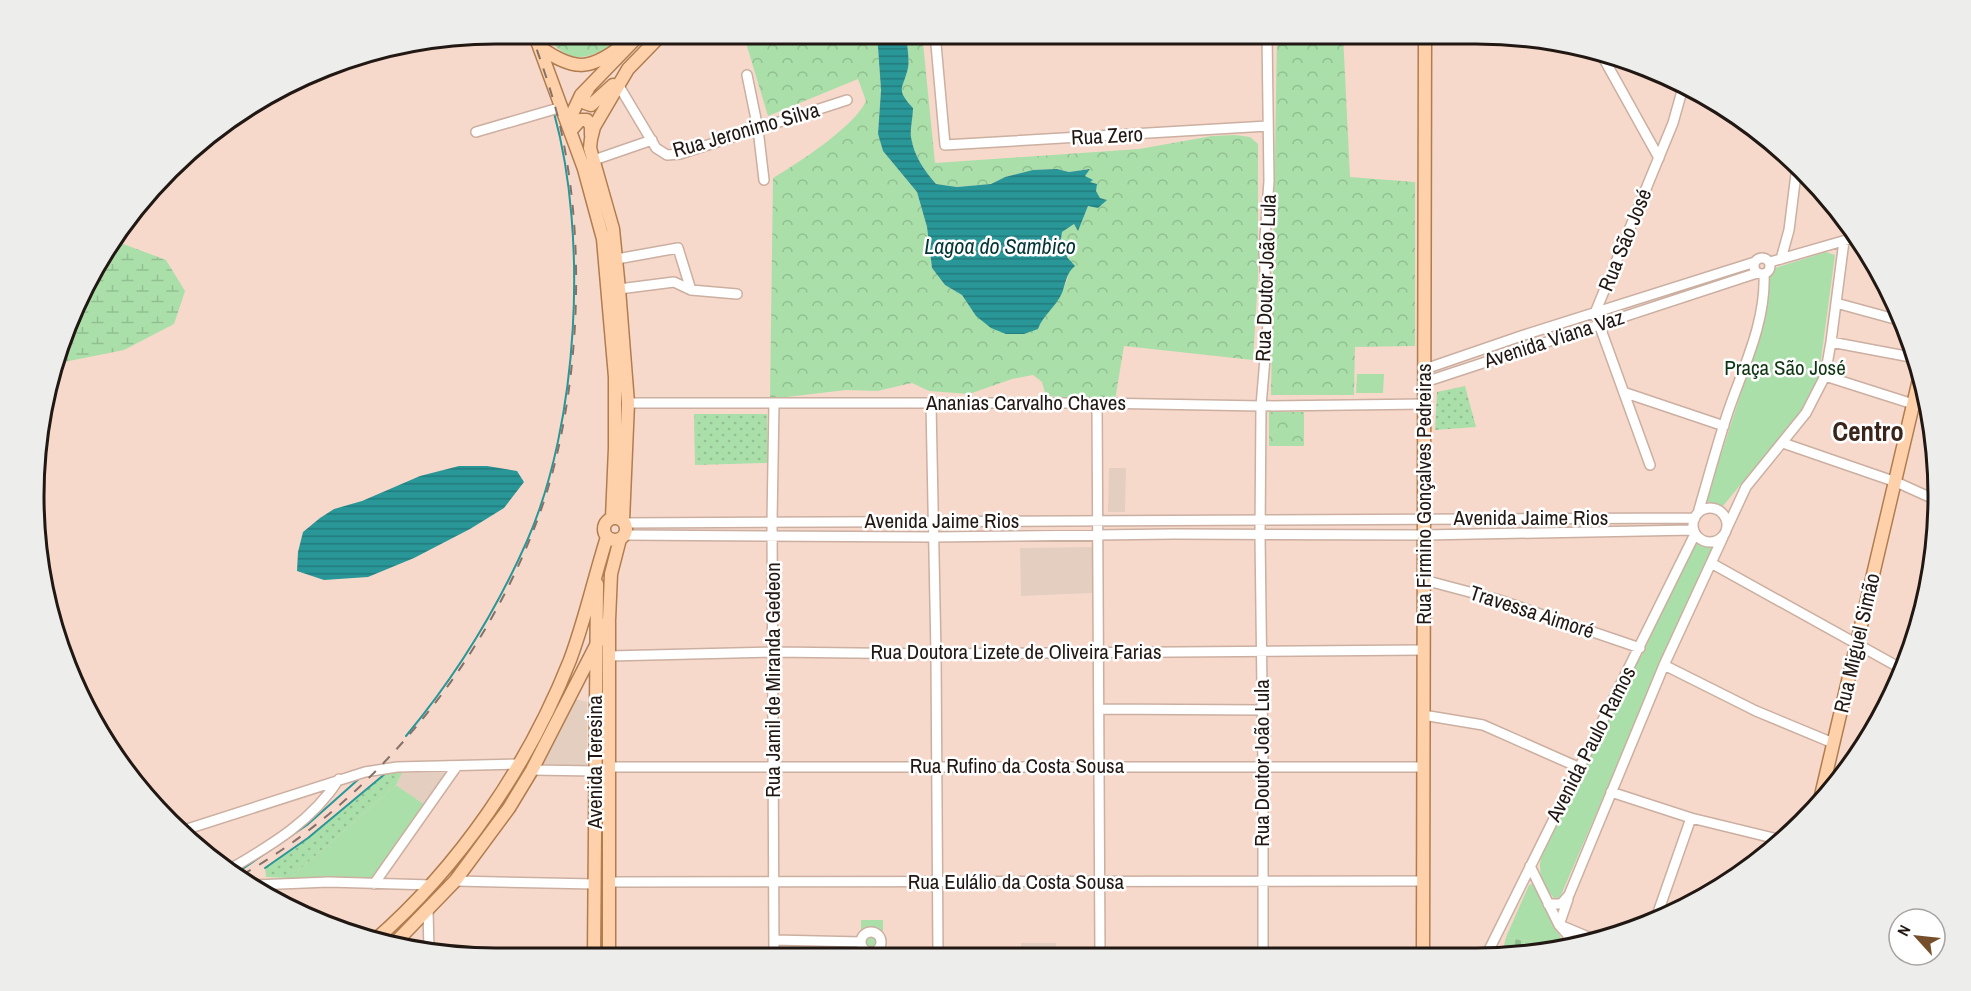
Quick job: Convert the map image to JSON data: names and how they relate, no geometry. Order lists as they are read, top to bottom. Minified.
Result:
{"streets":{"main road":["Rua Firmino Gonçalves Pedreiras","Rua Miguel Simão","Avenida Teresina"],"street":["Rua Jeronimo Silva","Rua Zero","Rua São José","Rua Doutor João Lula","Avenida Viana Vaz","Ananias Carvalho Chaves","Avenida Jaime Rios","Travessa Aimoré","Rua Doutora Lizete de Oliveira Farias","Rua Jamil de Miranda Gedeon","Avenida Paulo Ramos","Rua Rufino da Costa Sousa","Rua Eulálio da Costa Sousa"]},"crossings":[["Rua Zero","Rua Doutor João Lula"],["Rua São José","Avenida Viana Vaz"],["Rua Doutor João Lula","Ananias Carvalho Chaves"],["Rua Doutor João Lula","Avenida Jaime Rios"],["Rua Doutor João Lula","Rua Doutora Lizete de Oliveira Farias"],["Rua Doutor João Lula","Rua Rufino da Costa Sousa"],["Rua Doutor João Lula","Rua Eulálio da Costa Sousa"],["Avenida Viana Vaz","Rua Firmino Gonçalves Pedreiras"],["Ananias Carvalho Chaves","Rua Firmino Gonçalves Pedreiras"],["Ananias Carvalho Chaves","Rua Jamil de Miranda Gedeon"],["Rua Firmino Gonçalves Pedreiras","Avenida Jaime Rios"],["Rua Firmino Gonçalves Pedreiras","Travessa Aimoré"],["Rua Firmino Gonçalves Pedreiras","Rua Doutora Lizete de Oliveira Farias"],["Rua Firmino Gonçalves Pedreiras","Rua Rufino da Costa Sousa"],["Rua Firmino Gonçalves Pedreiras","Rua Eulálio da Costa Sousa"],["Avenida Jaime Rios","Rua Jamil de Miranda Gedeon"],["Avenida Jaime Rios","Avenida Paulo Ramos"],["Avenida Jaime Rios","Avenida Teresina"],["Travessa Aimoré","Avenida Paulo Ramos"],["Rua Doutora Lizete de Oliveira Farias","Rua Jamil de Miranda Gedeon"],["Rua Doutora Lizete de Oliveira Farias","Avenida Teresina"],["Rua Jamil de Miranda Gedeon","Rua Rufino da Costa Sousa"],["Rua Jamil de Miranda Gedeon","Rua Eulálio da Costa Sousa"],["Avenida Teresina","Rua Rufino da Costa Sousa"],["Avenida Teresina","Rua Eulálio da Costa Sousa"]],"districts":["Centro"],"water":["Lagoa do Sambico"],"parks":["Praça São José"],"north":"top left"}
